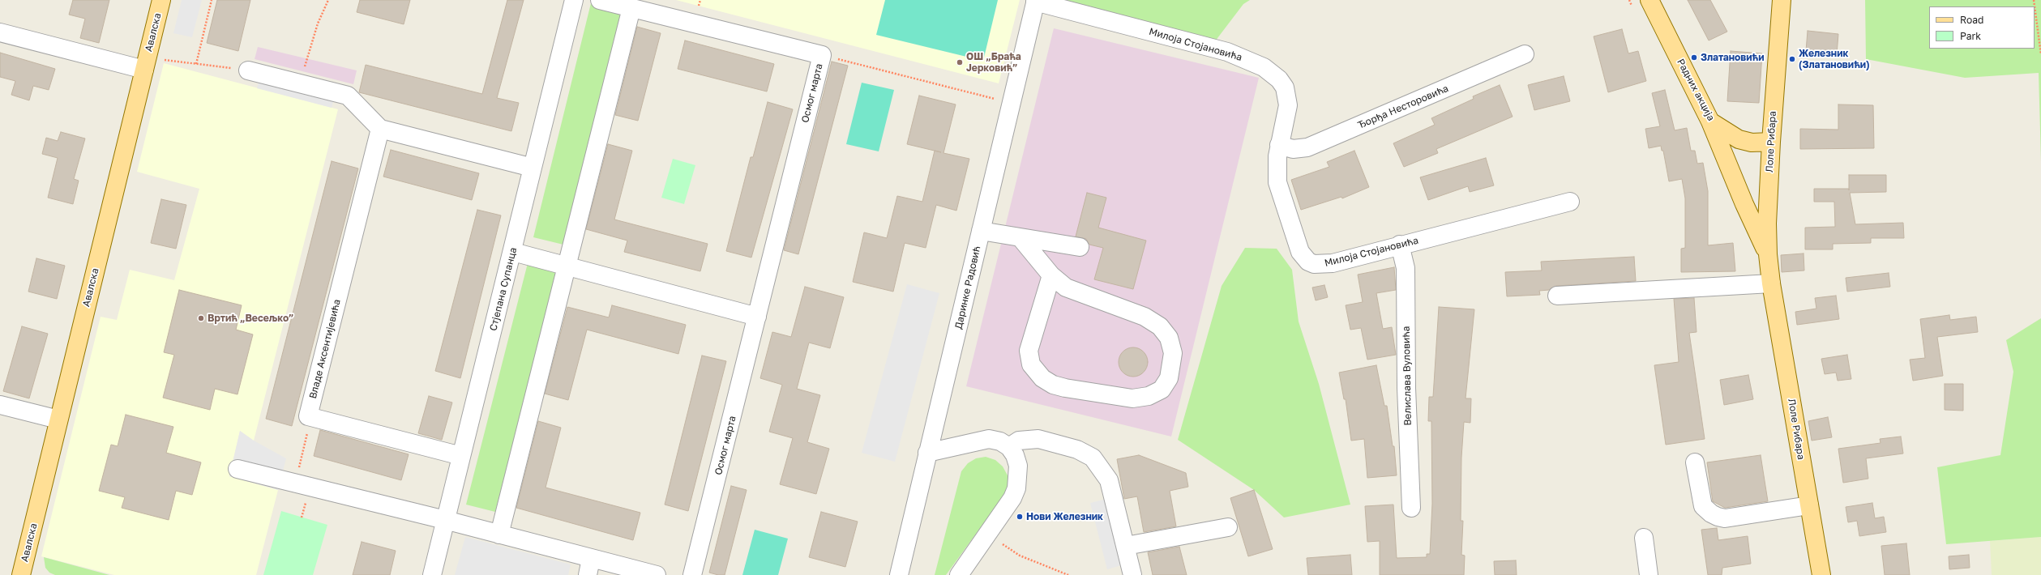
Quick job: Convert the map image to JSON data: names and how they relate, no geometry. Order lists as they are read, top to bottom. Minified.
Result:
{"streets":{"main road":["Авалска","Радних акција","Лоле Рибара"],"street":["Милоја Стојановића","Осмог марта","Ђорђа Несторовића","Даринке Радовић","Стјепана Супанца","Владе Аксентијевића","Велислава Вуловића"]},"crossings":[["Милоја Стојановића","Ђорђа Несторовића"],["Милоја Стојановића","Даринке Радовић"],["Милоја Стојановића","Велислава Вуловића"],["Радних акција","Лоле Рибара"]],"places":["Златановићи","Железник (Златановићи)","ОШ „Браћа Јерковић”","Вртић „Весељко”","Нови Железник"],"legend":["Road","Park"]}
